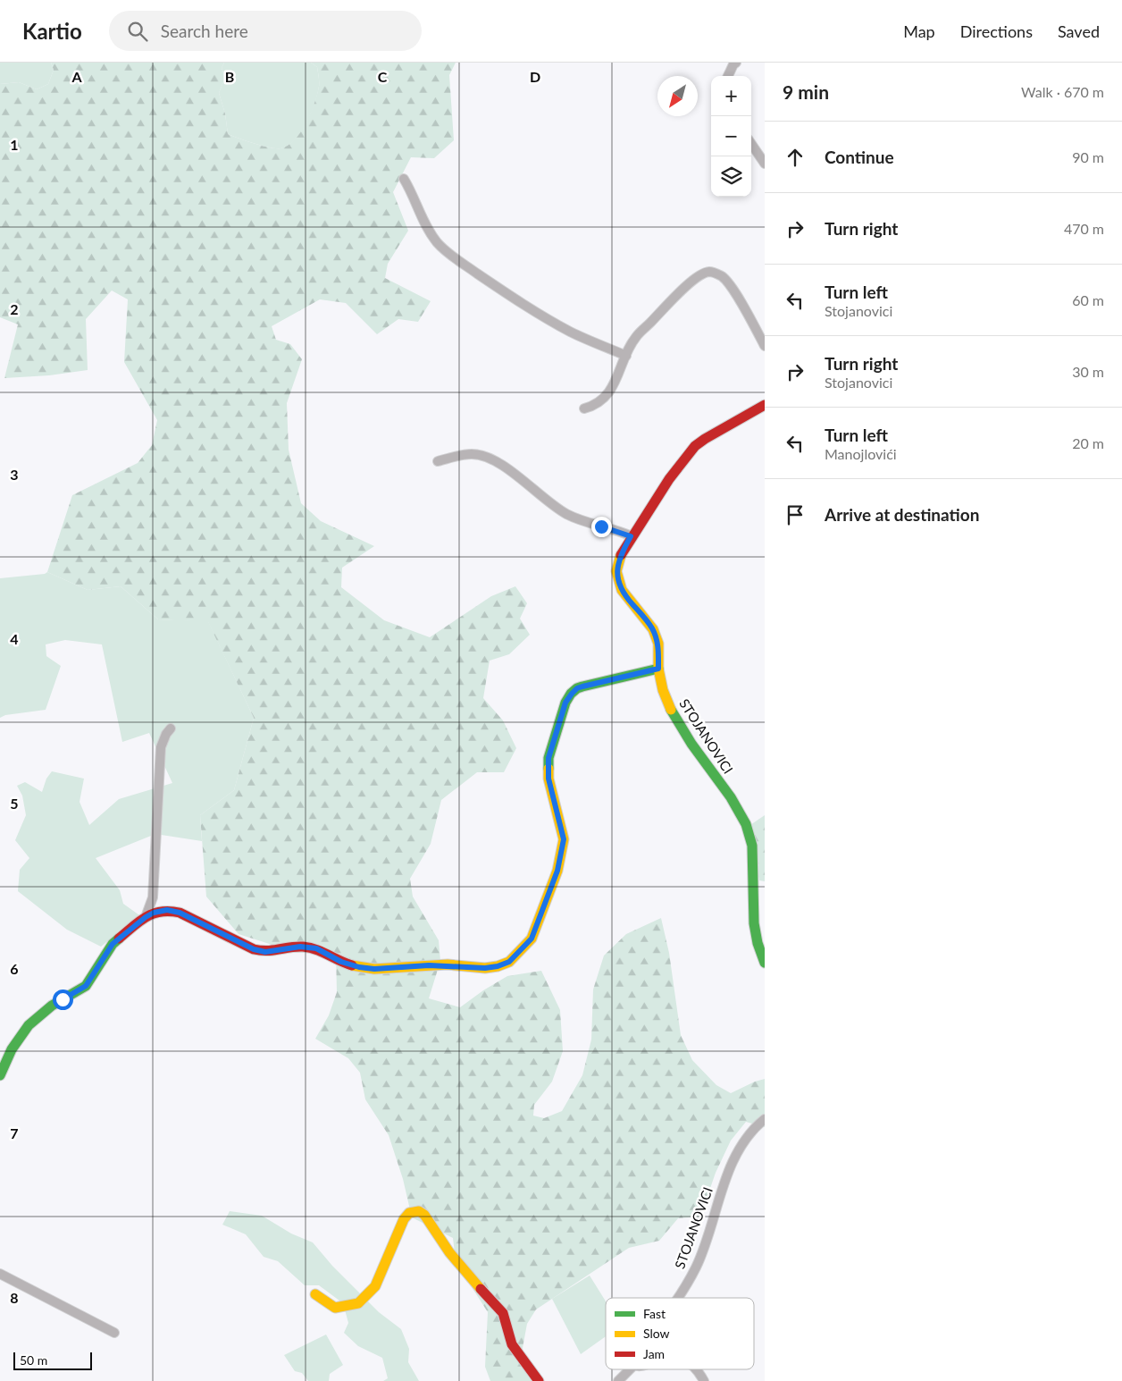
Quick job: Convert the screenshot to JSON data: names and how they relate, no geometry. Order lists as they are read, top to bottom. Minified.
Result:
{"streets":{"street":["STOJANOVICI"]},"legend":["Fast","Slow","Jam"],"scale_bar":"50 m","north":"bottom left","page":{"header":"Kartio","search":"Search here","nav":["Map","Directions","Saved"],"heading":["9 min","Walk · 670 m"],"map_buttons":["+","−"],"list":[["Continue","90 m"],["Turn right","470 m"],["Turn left","Stojanovici","60 m"],["Turn right","Stojanovici","30 m"],["Turn left","Manojlovići","20 m"],"Arrive at destination"],"scale":"50 m"},"grid":{"columns":["A","B","C","D"],"rows":["1","2","3","4","5","6","7","8"]}}
